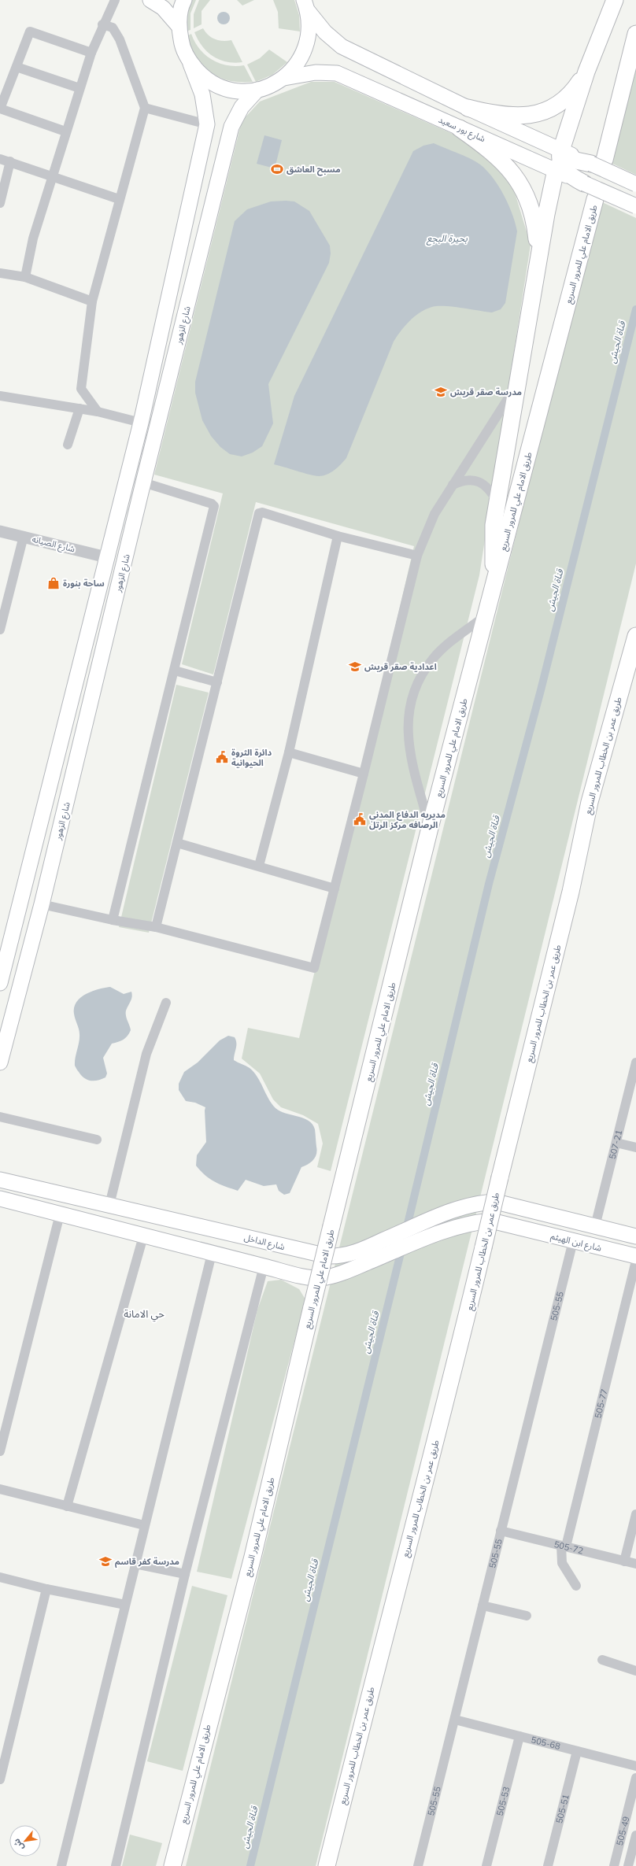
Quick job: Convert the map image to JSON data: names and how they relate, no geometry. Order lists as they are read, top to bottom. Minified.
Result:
{"streets":{"highway":["طريق الامام علي للمرور السريع","طريق عمر بن الخطاب للمرور السريع"],"main road":["شارع بور سعيد","شارع الزهور","شارع الداخل","شارع ابن الهيثم"],"street":["شارع الصيانه","507-21","505-55","505-77","505-72","505-68","505-53","505-51","505-49"]},"crossings":[["507-21","شارع الداخل"],["شارع ابن الهيثم","505-55"],["505-55","505-72"],["505-55","505-68"],["505-77","505-72"],["505-68","505-53"],["505-68","505-51"]],"districts":["حي الامانة"],"water":["بحيرة البجع","قناة الجيش"],"places":{"sports":["مسبح العاشق"],"school or university":["مدرسة صقر قريش","اعدادية صقر قريش","مدرسة كفر قاسم"],"shop":["ساحة بنورة"],"public building":["دائرة الثروة الحيوانية","مديريه الدفاع المدني الرصافه مركز الرتل"]},"north":"bottom left"}
